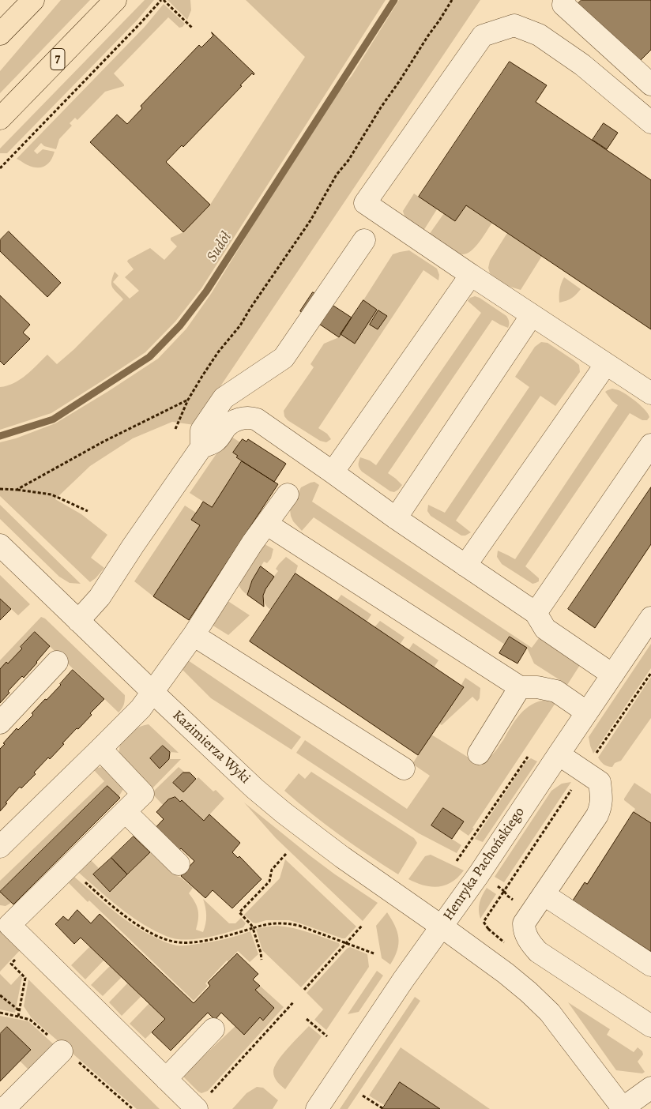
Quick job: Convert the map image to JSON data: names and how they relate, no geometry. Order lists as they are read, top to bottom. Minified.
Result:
{"streets":{"main road":["7"],"street":["Kazimierza Wyki","Henryka Pachońskiego"]},"crossings":[["Kazimierza Wyki","Henryka Pachońskiego"]],"water":["Sudół"]}
